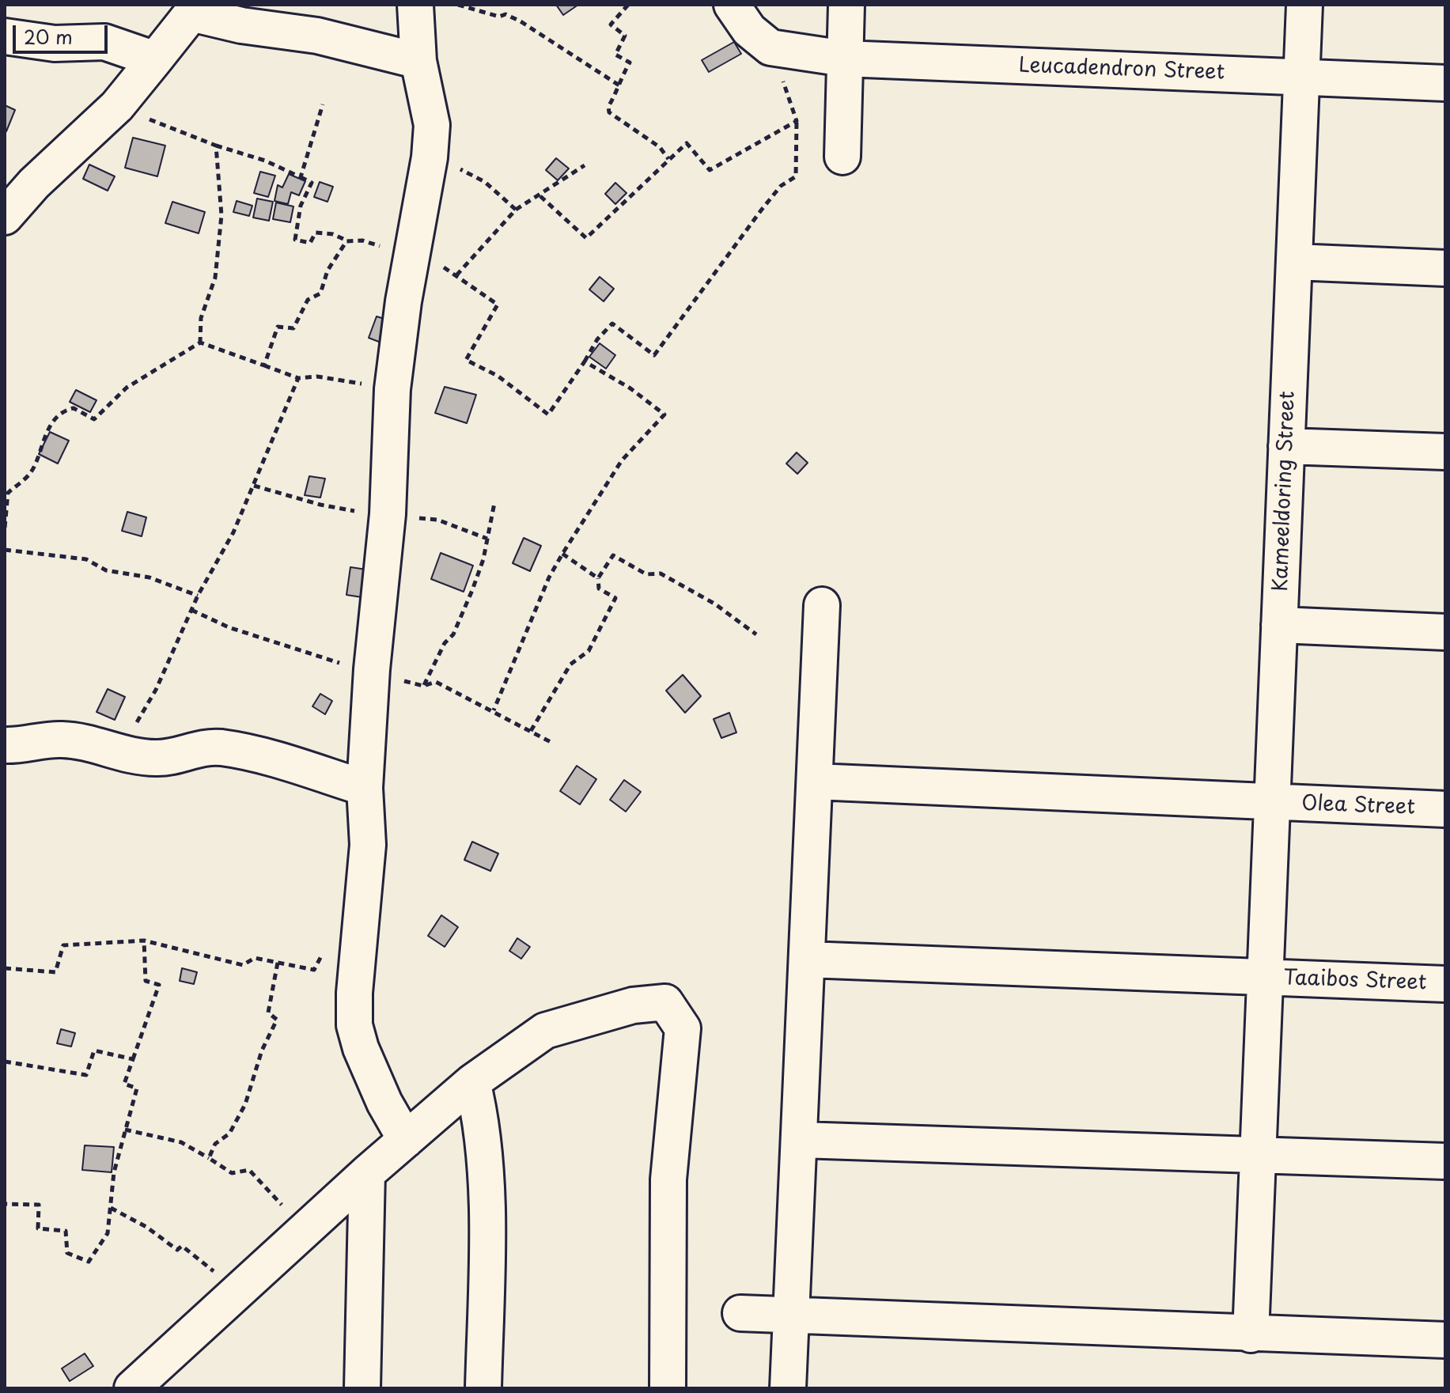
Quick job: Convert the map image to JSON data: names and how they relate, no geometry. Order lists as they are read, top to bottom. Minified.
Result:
{"streets":{"street":["Leucadendron Street","Kameeldoring Street","Olea Street","Taaibos Street"]},"crossings":[["Leucadendron Street","Kameeldoring Street"],["Kameeldoring Street","Olea Street"],["Kameeldoring Street","Taaibos Street"]],"scale_bar":"20 m"}
